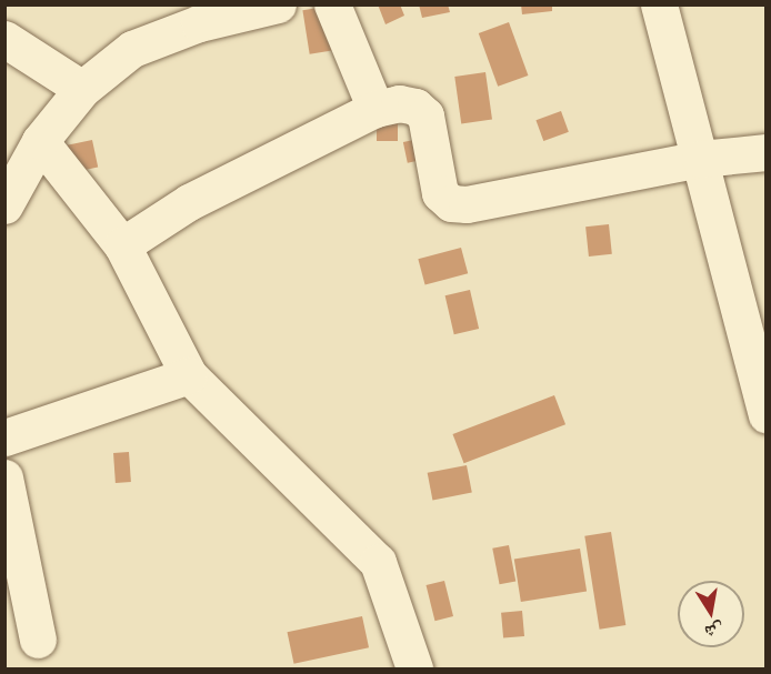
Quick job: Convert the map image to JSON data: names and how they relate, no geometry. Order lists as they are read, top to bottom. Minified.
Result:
{"north":"bottom"}
